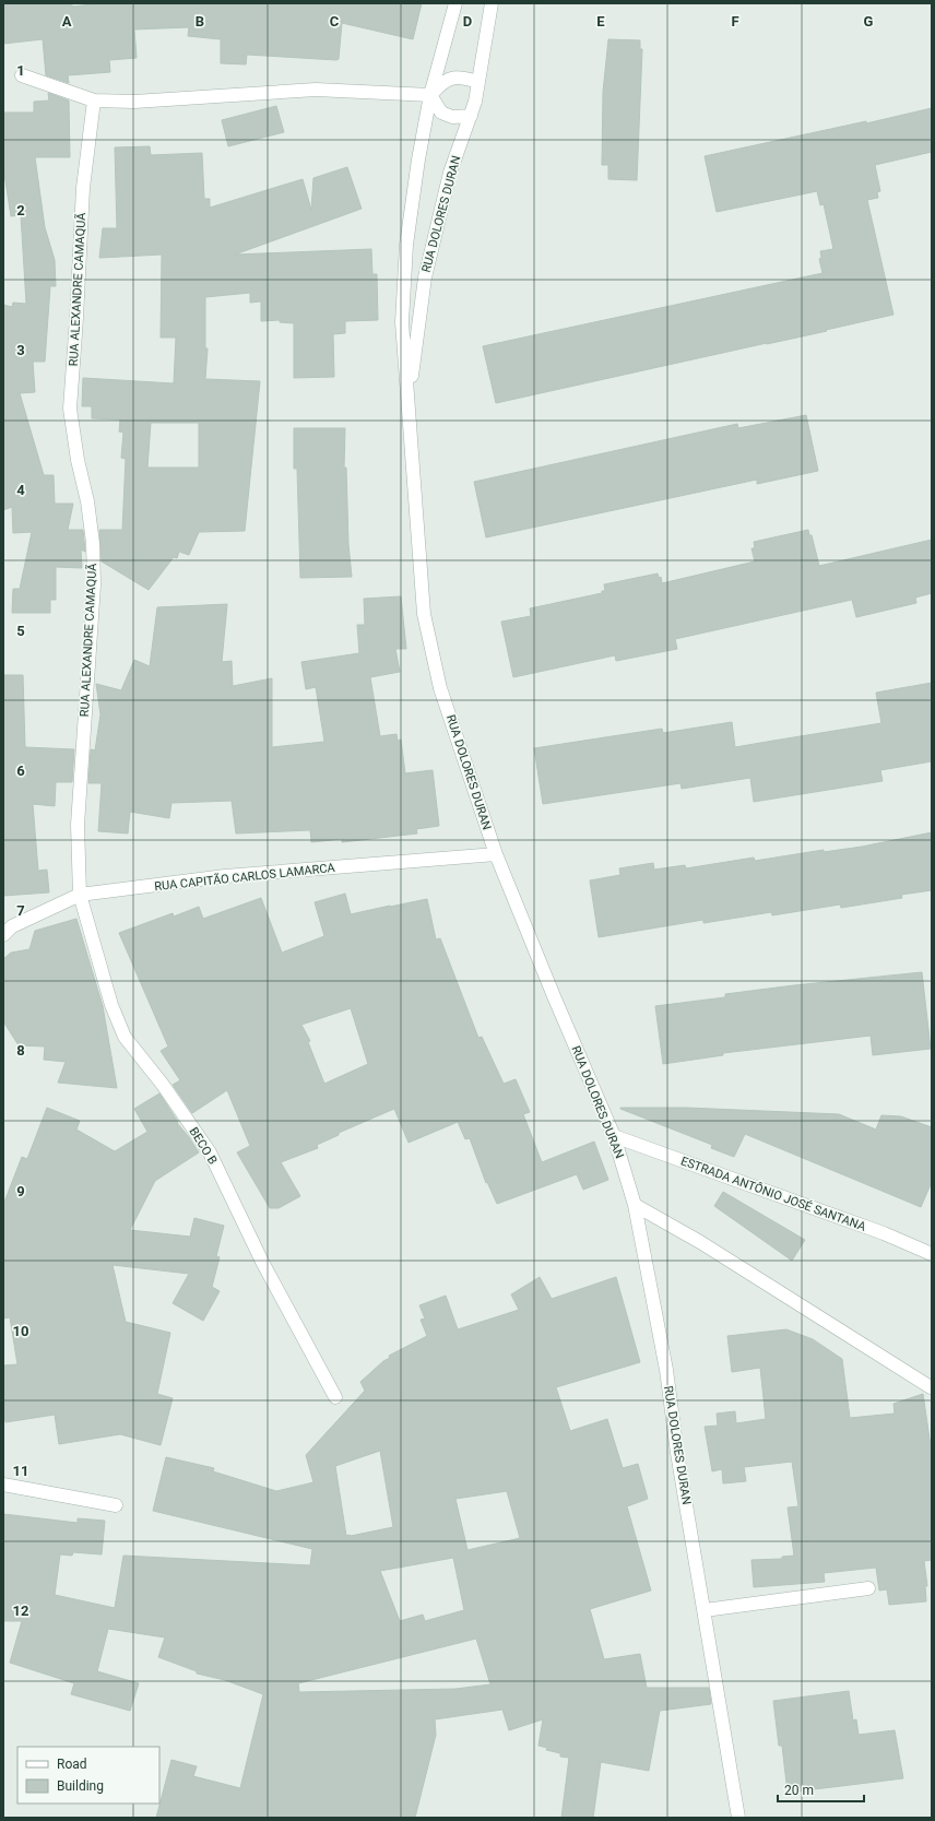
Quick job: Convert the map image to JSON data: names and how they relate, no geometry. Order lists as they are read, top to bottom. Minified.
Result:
{"streets":{"street":["RUA DOLORES DURAN","RUA ALEXANDRE CAMAQUÃ","RUA CAPITÃO CARLOS LAMARCA","BECO B","ESTRADA ANTÔNIO JOSÉ SANTANA"]},"crossings":[["RUA DOLORES DURAN","RUA CAPITÃO CARLOS LAMARCA"],["RUA DOLORES DURAN","ESTRADA ANTÔNIO JOSÉ SANTANA"],["RUA ALEXANDRE CAMAQUÃ","RUA CAPITÃO CARLOS LAMARCA"],["RUA ALEXANDRE CAMAQUÃ","BECO B"],["RUA CAPITÃO CARLOS LAMARCA","BECO B"]],"legend":["Road","Building"],"scale_bar":"20 m","grid":{"columns":["A","B","C","D","E","F","G"],"rows":["1","2","3","4","5","6","7","8","9","10","11","12"]}}
